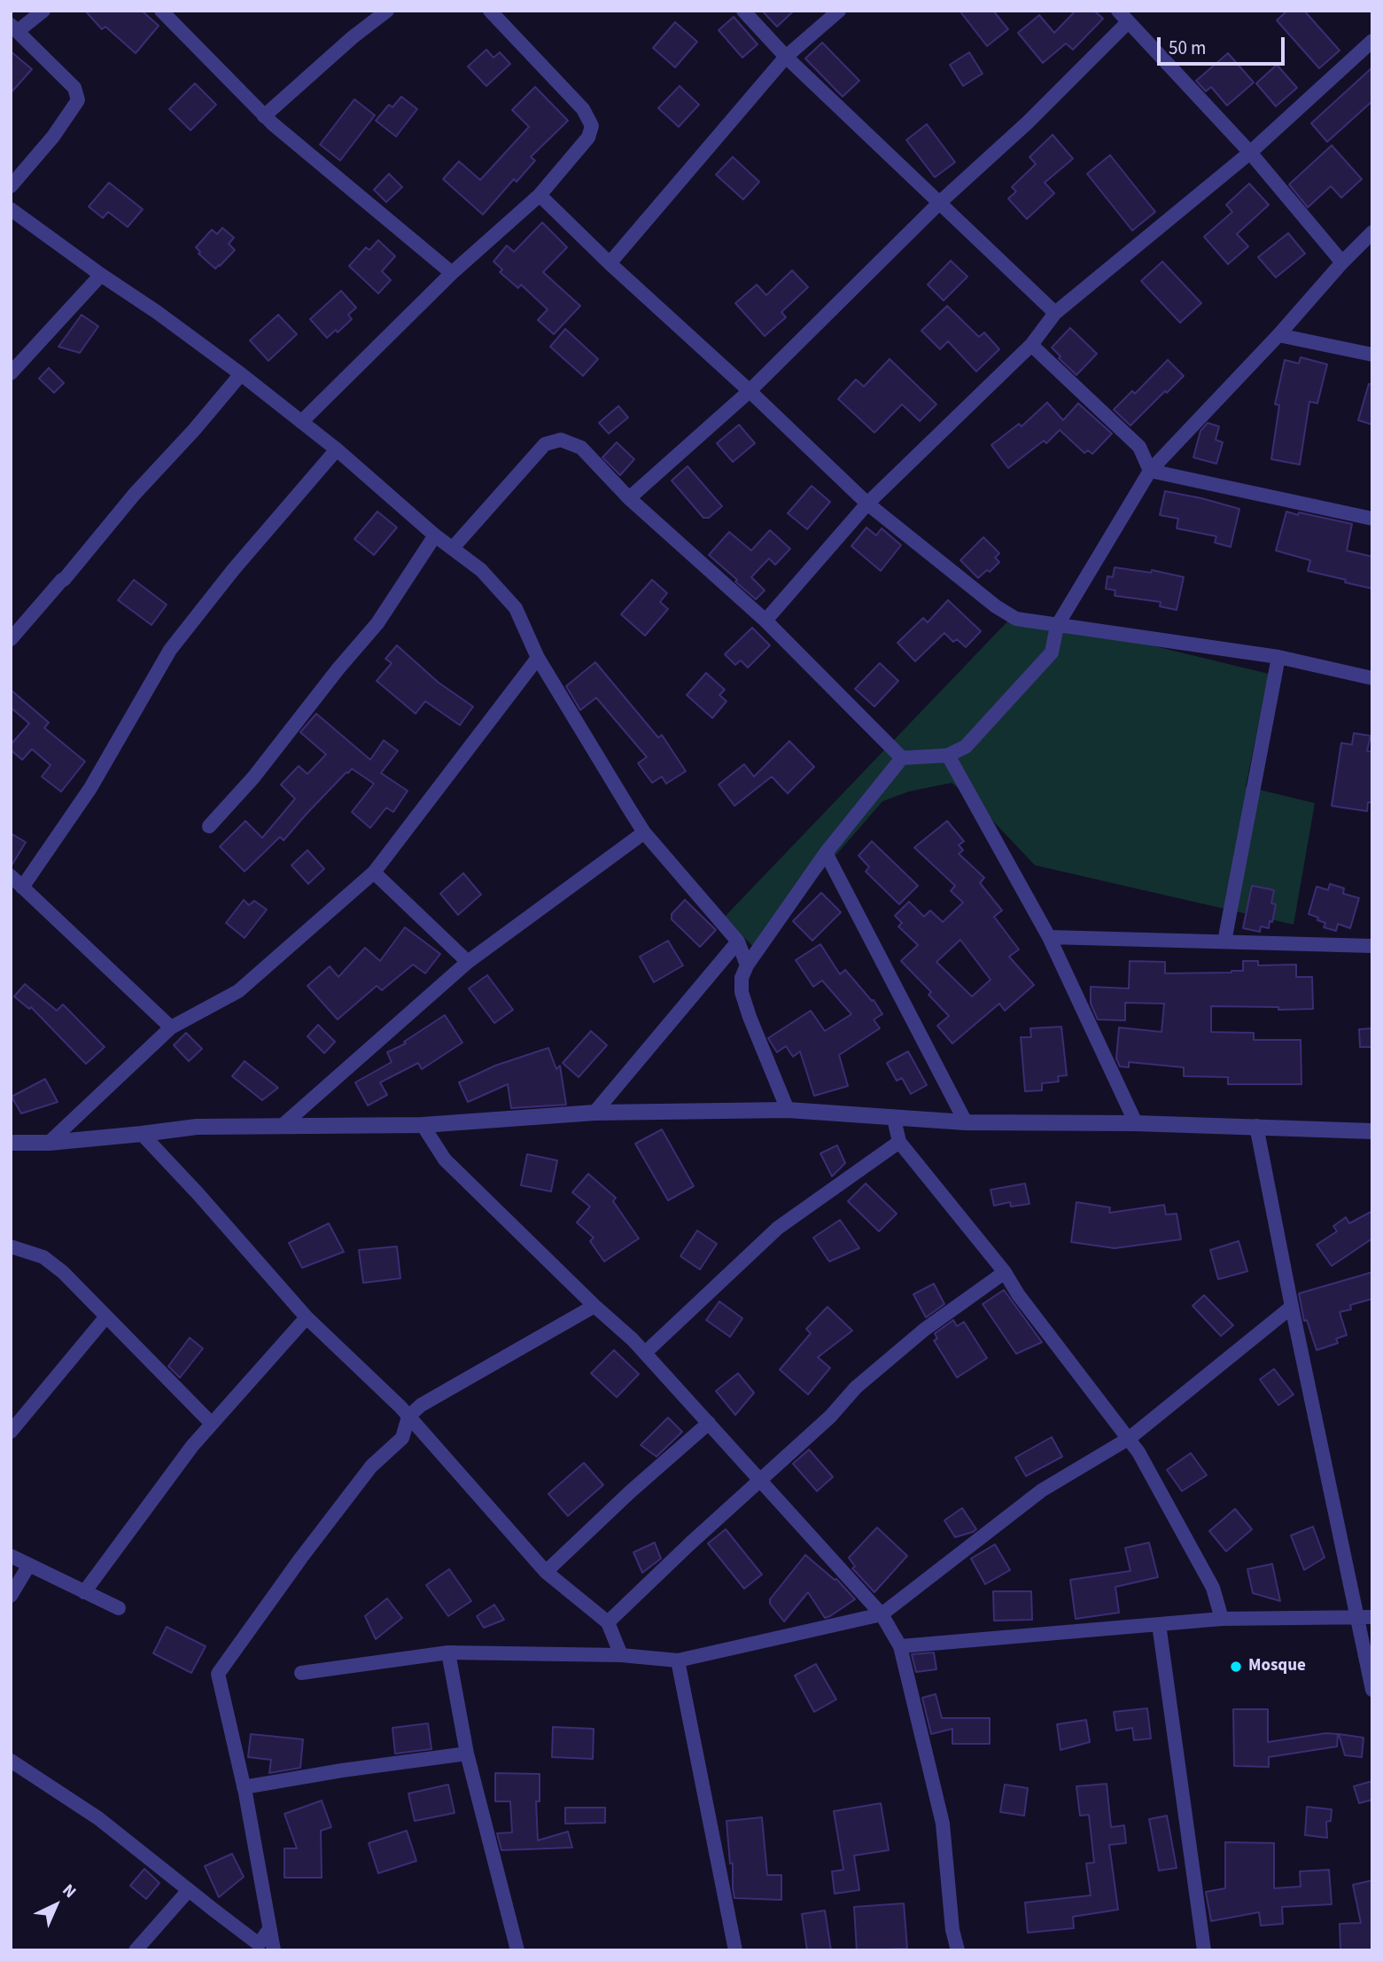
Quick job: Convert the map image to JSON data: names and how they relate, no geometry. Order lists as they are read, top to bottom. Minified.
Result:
{"places":["Mosque"],"scale_bar":"50 m","north":"top right"}
